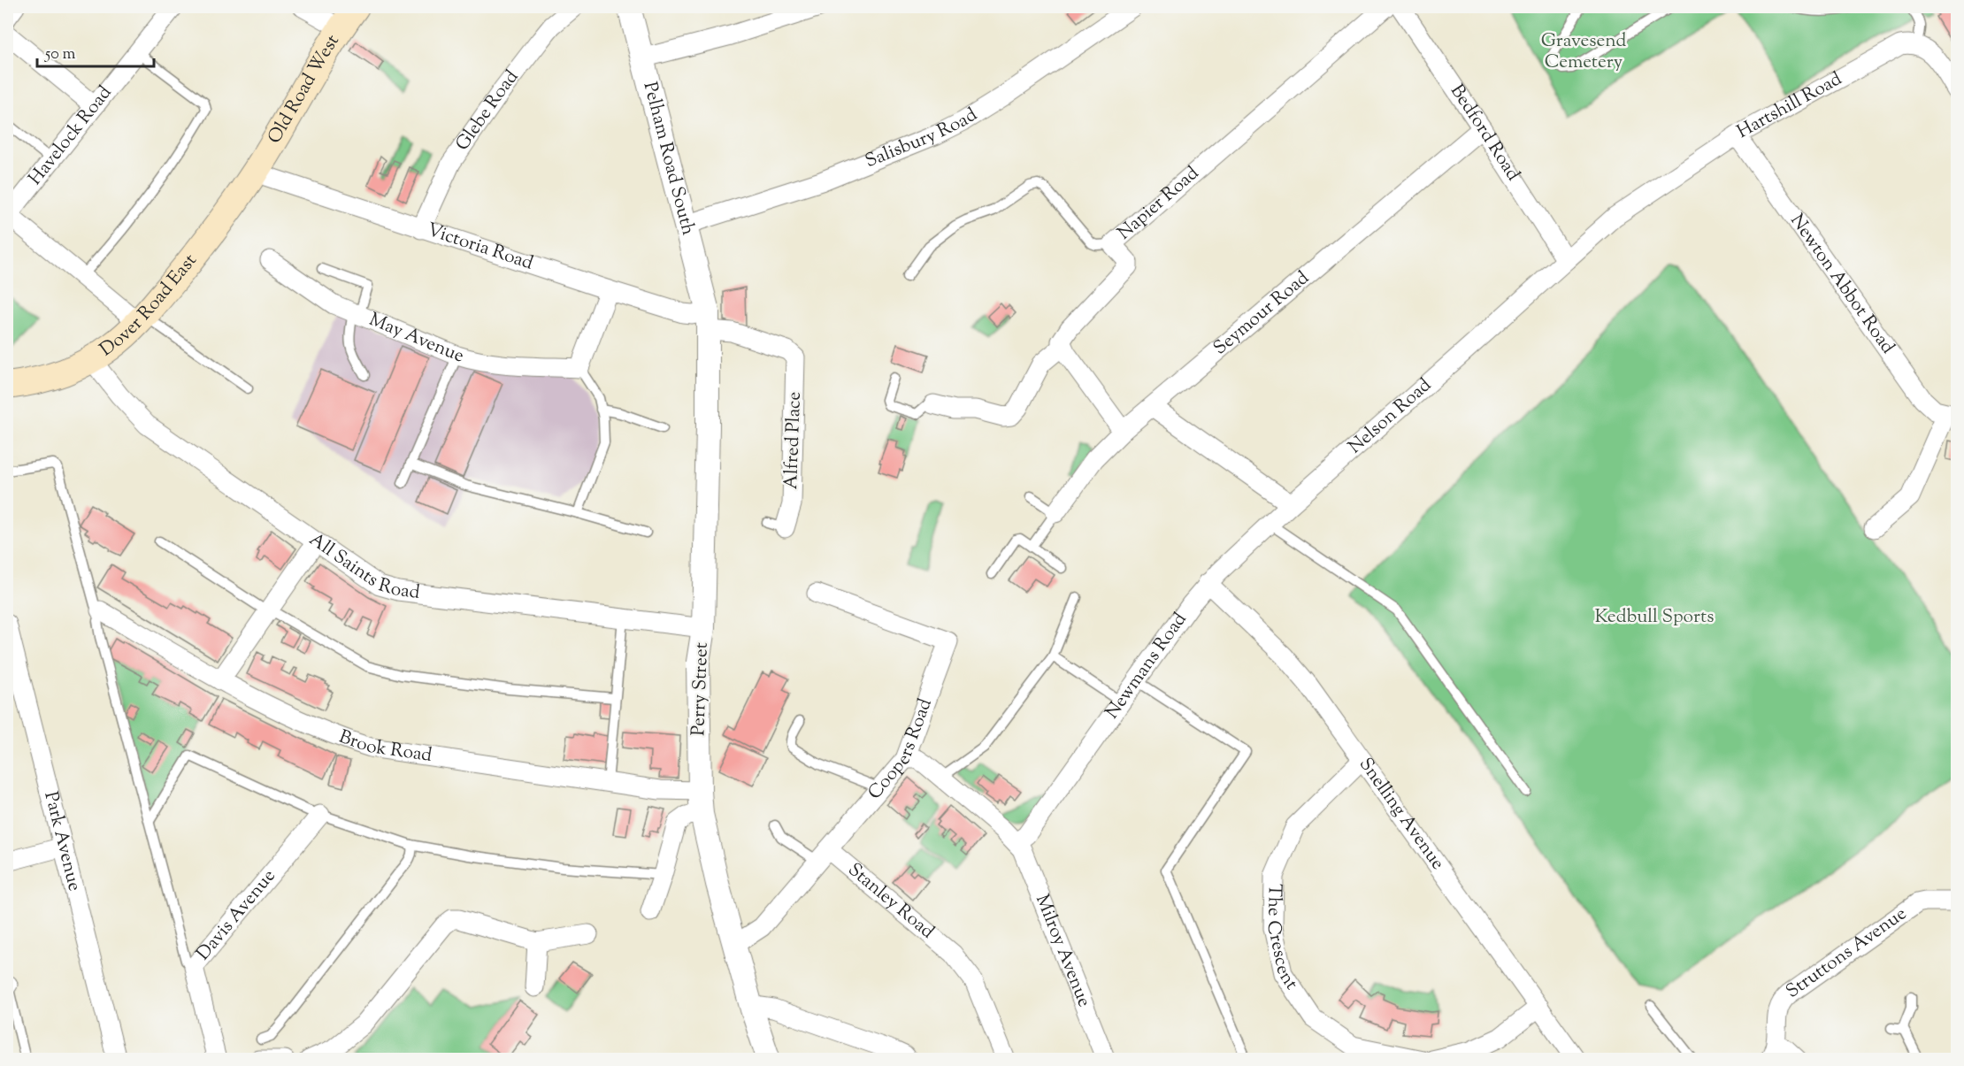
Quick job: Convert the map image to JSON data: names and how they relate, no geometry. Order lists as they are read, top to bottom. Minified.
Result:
{"streets":{"main road":["Old Road West","Dover Road East"],"street":["Hartshill Road","Glebe Road","Bedford Road","Havelock Road","Salisbury Road","Pelham Road South","Napier Road","Victoria Road","Newton Abbot Road","Seymour Road","May Avenue","Nelson Road","Alfred Place","All Saints Road","Newmans Road","Perry Street","Brook Road","Coopers Road","Snelling Avenue","Park Avenue","Stanley Road","Davis Avenue","The Crescent","Milroy Avenue","Struttons Avenue"]},"crossings":[["Old Road West","Victoria Road"],["Old Road West","Dover Road East"],["Hartshill Road","Newton Abbot Road"],["Hartshill Road","Nelson Road"],["Glebe Road","Victoria Road"],["Bedford Road","Seymour Road"],["Bedford Road","Nelson Road"],["Salisbury Road","Pelham Road South"],["Pelham Road South","Victoria Road"],["Pelham Road South","Perry Street"],["Victoria Road","Dover Road East"],["Victoria Road","Alfred Place"],["Victoria Road","Perry Street"],["Dover Road East","All Saints Road"],["Nelson Road","Newmans Road"],["All Saints Road","Perry Street"],["Newmans Road","Snelling Avenue"],["Newmans Road","Milroy Avenue"],["Perry Street","Brook Road"],["Perry Street","Coopers Road"],["Coopers Road","Stanley Road"],["Snelling Avenue","The Crescent"]],"parks":["Gravesend Cemetery","Kedbull Sports"],"scale_bar":"50 m"}
